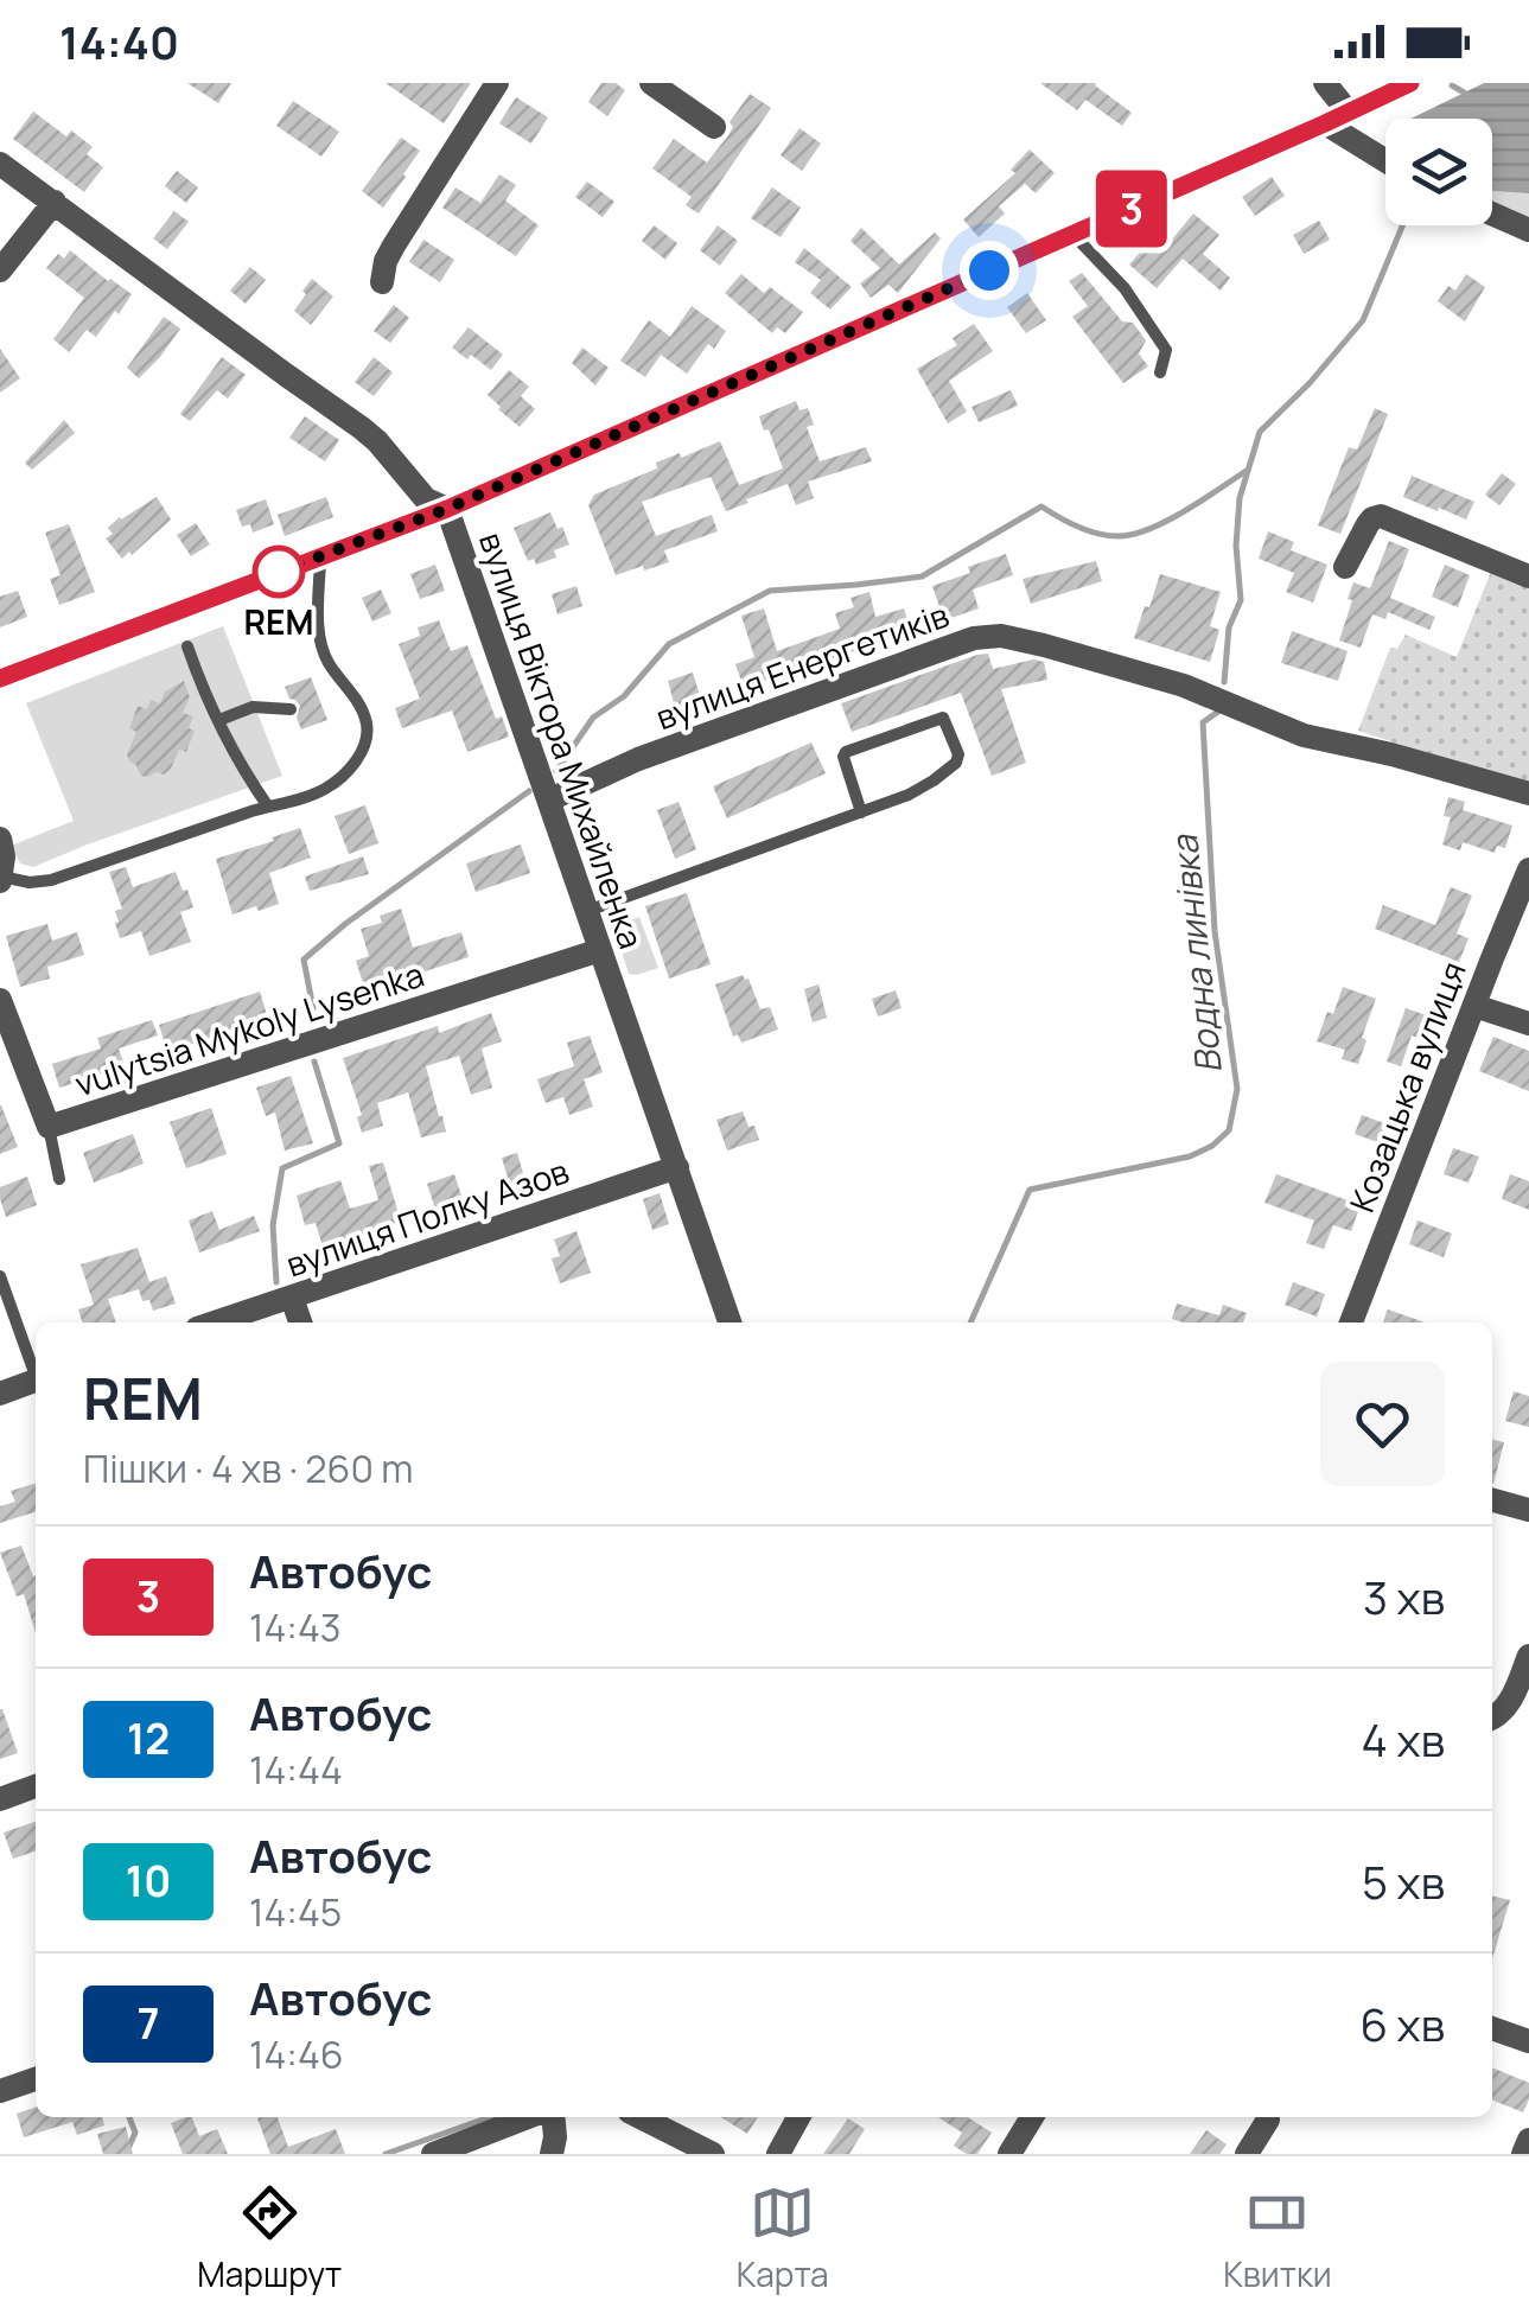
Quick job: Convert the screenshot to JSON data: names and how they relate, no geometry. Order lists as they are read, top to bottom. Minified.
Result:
{"streets":{"street":["вулиця Енергетиків","вулиця Віктора Михайленка","vulytsia Mykoly Lysenka","Козацька вулиця","вулиця Полку Азов"]},"crossings":[["вулиця Енергетиків","вулиця Віктора Михайленка"],["вулиця Віктора Михайленка","vulytsia Mykoly Lysenka"],["вулиця Віктора Михайленка","вулиця Полку Азов"]],"water":["Водна линівка"],"places":["REM"],"lines":["bus line 3"],"page":{"status":"14:40","on_map":"3","heading":["REM","Пішки · 4 хв · 260 m"],"list":[{"mark":"3","name":"Автобус","note":"14:43","value":"3 хв"},{"mark":"12","name":"Автобус","note":"14:44","value":"4 хв"},{"mark":"10","name":"Автобус","note":"14:45","value":"5 хв"},{"mark":"7","name":"Автобус","note":"14:46","value":"6 хв"}],"tabs":["Маршрут","Карта","Квитки"]}}
